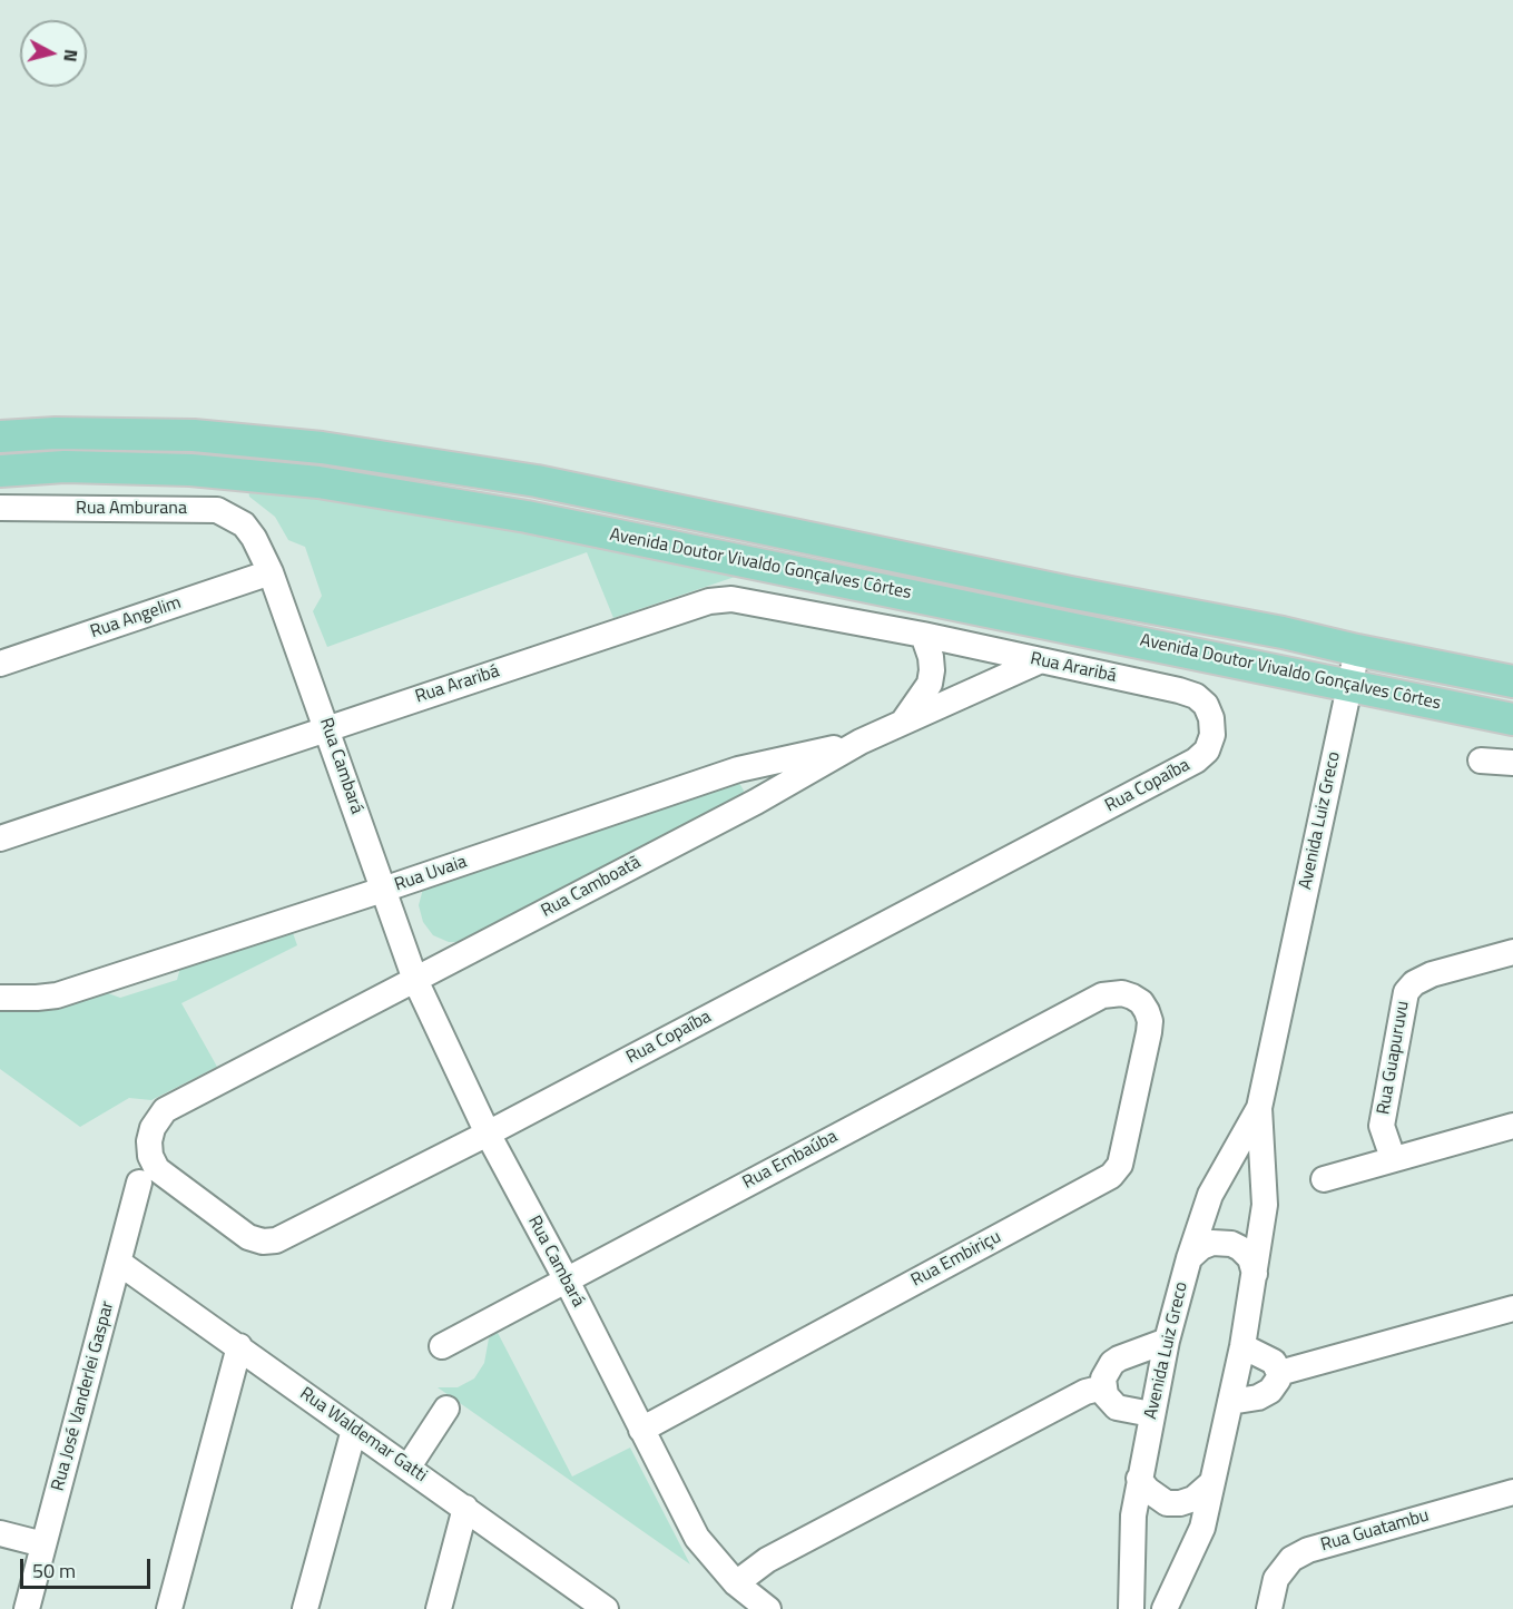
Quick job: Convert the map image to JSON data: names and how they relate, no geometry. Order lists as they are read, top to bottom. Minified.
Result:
{"streets":{"main road":["Avenida Doutor Vivaldo Gonçalves Côrtes"],"street":["Rua Amburana","Rua Angelim","Rua Araribá","Rua Cambará","Rua Copaíba","Avenida Luiz Greco","Rua Uvaia","Rua Camboatã","Rua Guapuruvu","Rua Embaúba","Rua Embiriçu","Rua José Vanderlei Gaspar","Rua Waldemar Gatti","Rua Guatambu"]},"crossings":[["Rua Amburana","Rua Cambará"],["Avenida Doutor Vivaldo Gonçalves Côrtes","Avenida Luiz Greco"],["Rua Angelim","Rua Cambará"],["Rua Araribá","Rua Cambará"],["Rua Araribá","Rua Copaíba"],["Rua Araribá","Rua Camboatã"],["Rua Cambará","Rua Copaíba"],["Rua Cambará","Rua Uvaia"],["Rua Cambará","Rua Camboatã"],["Rua Cambará","Rua Embaúba"],["Rua Cambará","Rua Embiriçu"],["Rua Copaíba","Rua Camboatã"],["Rua Uvaia","Rua Camboatã"],["Rua Embaúba","Rua Embiriçu"],["Rua José Vanderlei Gaspar","Rua Waldemar Gatti"]],"scale_bar":"50 m","north":"right"}
